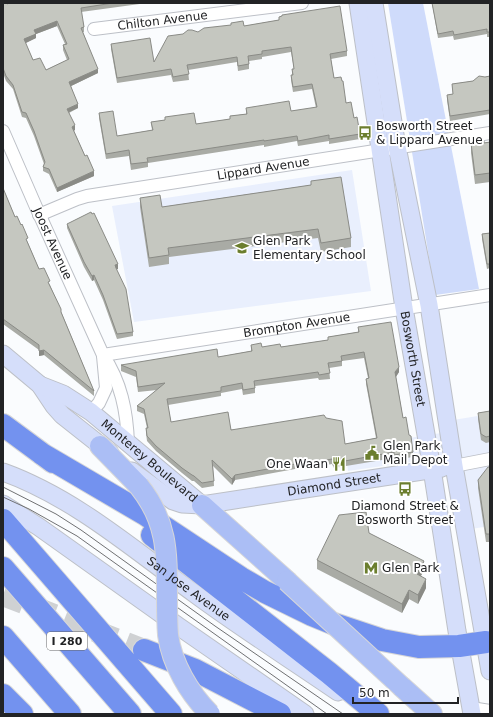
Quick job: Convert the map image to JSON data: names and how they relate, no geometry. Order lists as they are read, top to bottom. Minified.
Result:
{"streets":{"highway":["I 280"],"main road":["Bosworth Street","Monterey Boulevard","Diamond Street","San Jose Avenue"],"street":["Chilton Avenue","Lippard Avenue","Joost Avenue","Brompton Avenue"]},"crossings":[["Lippard Avenue","Joost Avenue"],["Lippard Avenue","Bosworth Street"],["Joost Avenue","Brompton Avenue"],["Joost Avenue","Monterey Boulevard"],["Brompton Avenue","Bosworth Street"],["Bosworth Street","Diamond Street"],["Monterey Boulevard","Diamond Street"]],"places":{"bus stop":["Bosworth Street & Lippard Avenue","Diamond Street & Bosworth Street"],"school or university":["Glen Park Elementary School"],"public building":["Glen Park Mail Depot"],"restaurant":["One Waan"],"metro station":["Glen Park"]},"scale_bar":"50 m"}
